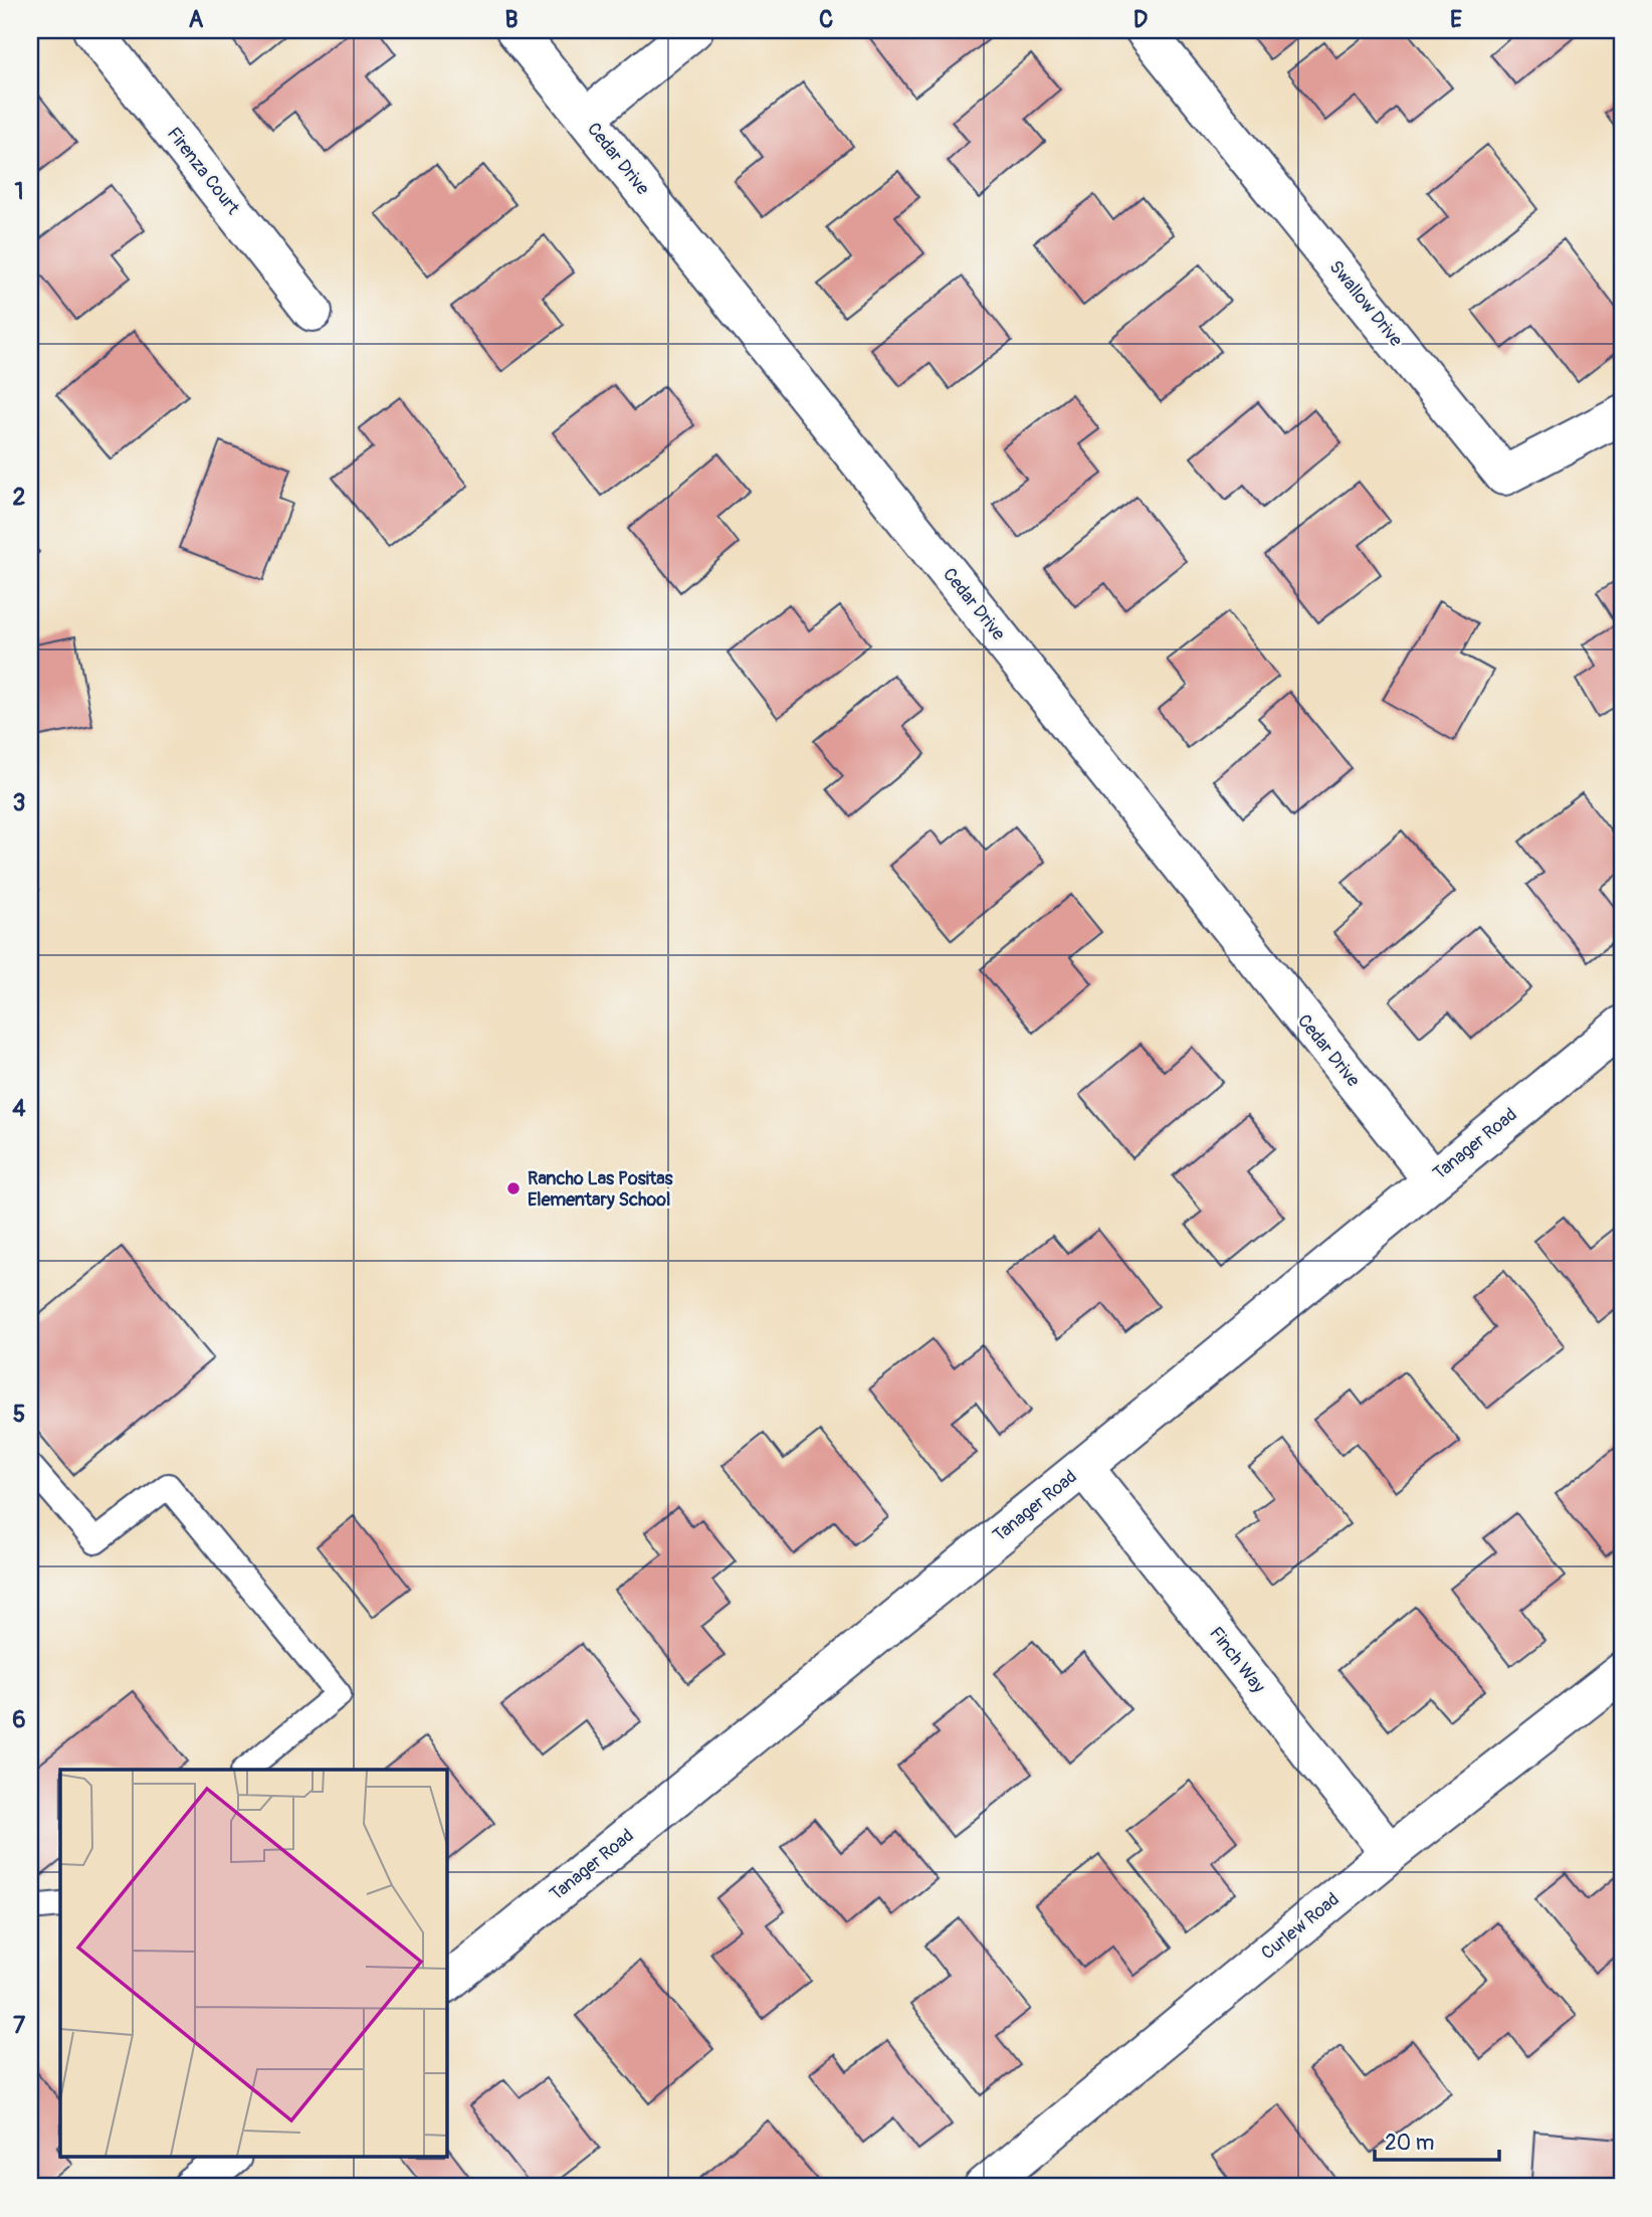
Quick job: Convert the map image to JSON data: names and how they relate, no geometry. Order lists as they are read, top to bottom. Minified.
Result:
{"streets":{"street":["Cedar Drive","Firenza Court","Swallow Drive","Tanager Road","Finch Way","Curlew Road"]},"crossings":[["Cedar Drive","Tanager Road"],["Tanager Road","Finch Way"],["Finch Way","Curlew Road"]],"places":["Rancho Las Positas Elementary School"],"scale_bar":"20 m","grid":{"columns":["A","B","C","D","E"],"rows":["1","2","3","4","5","6","7"]}}
